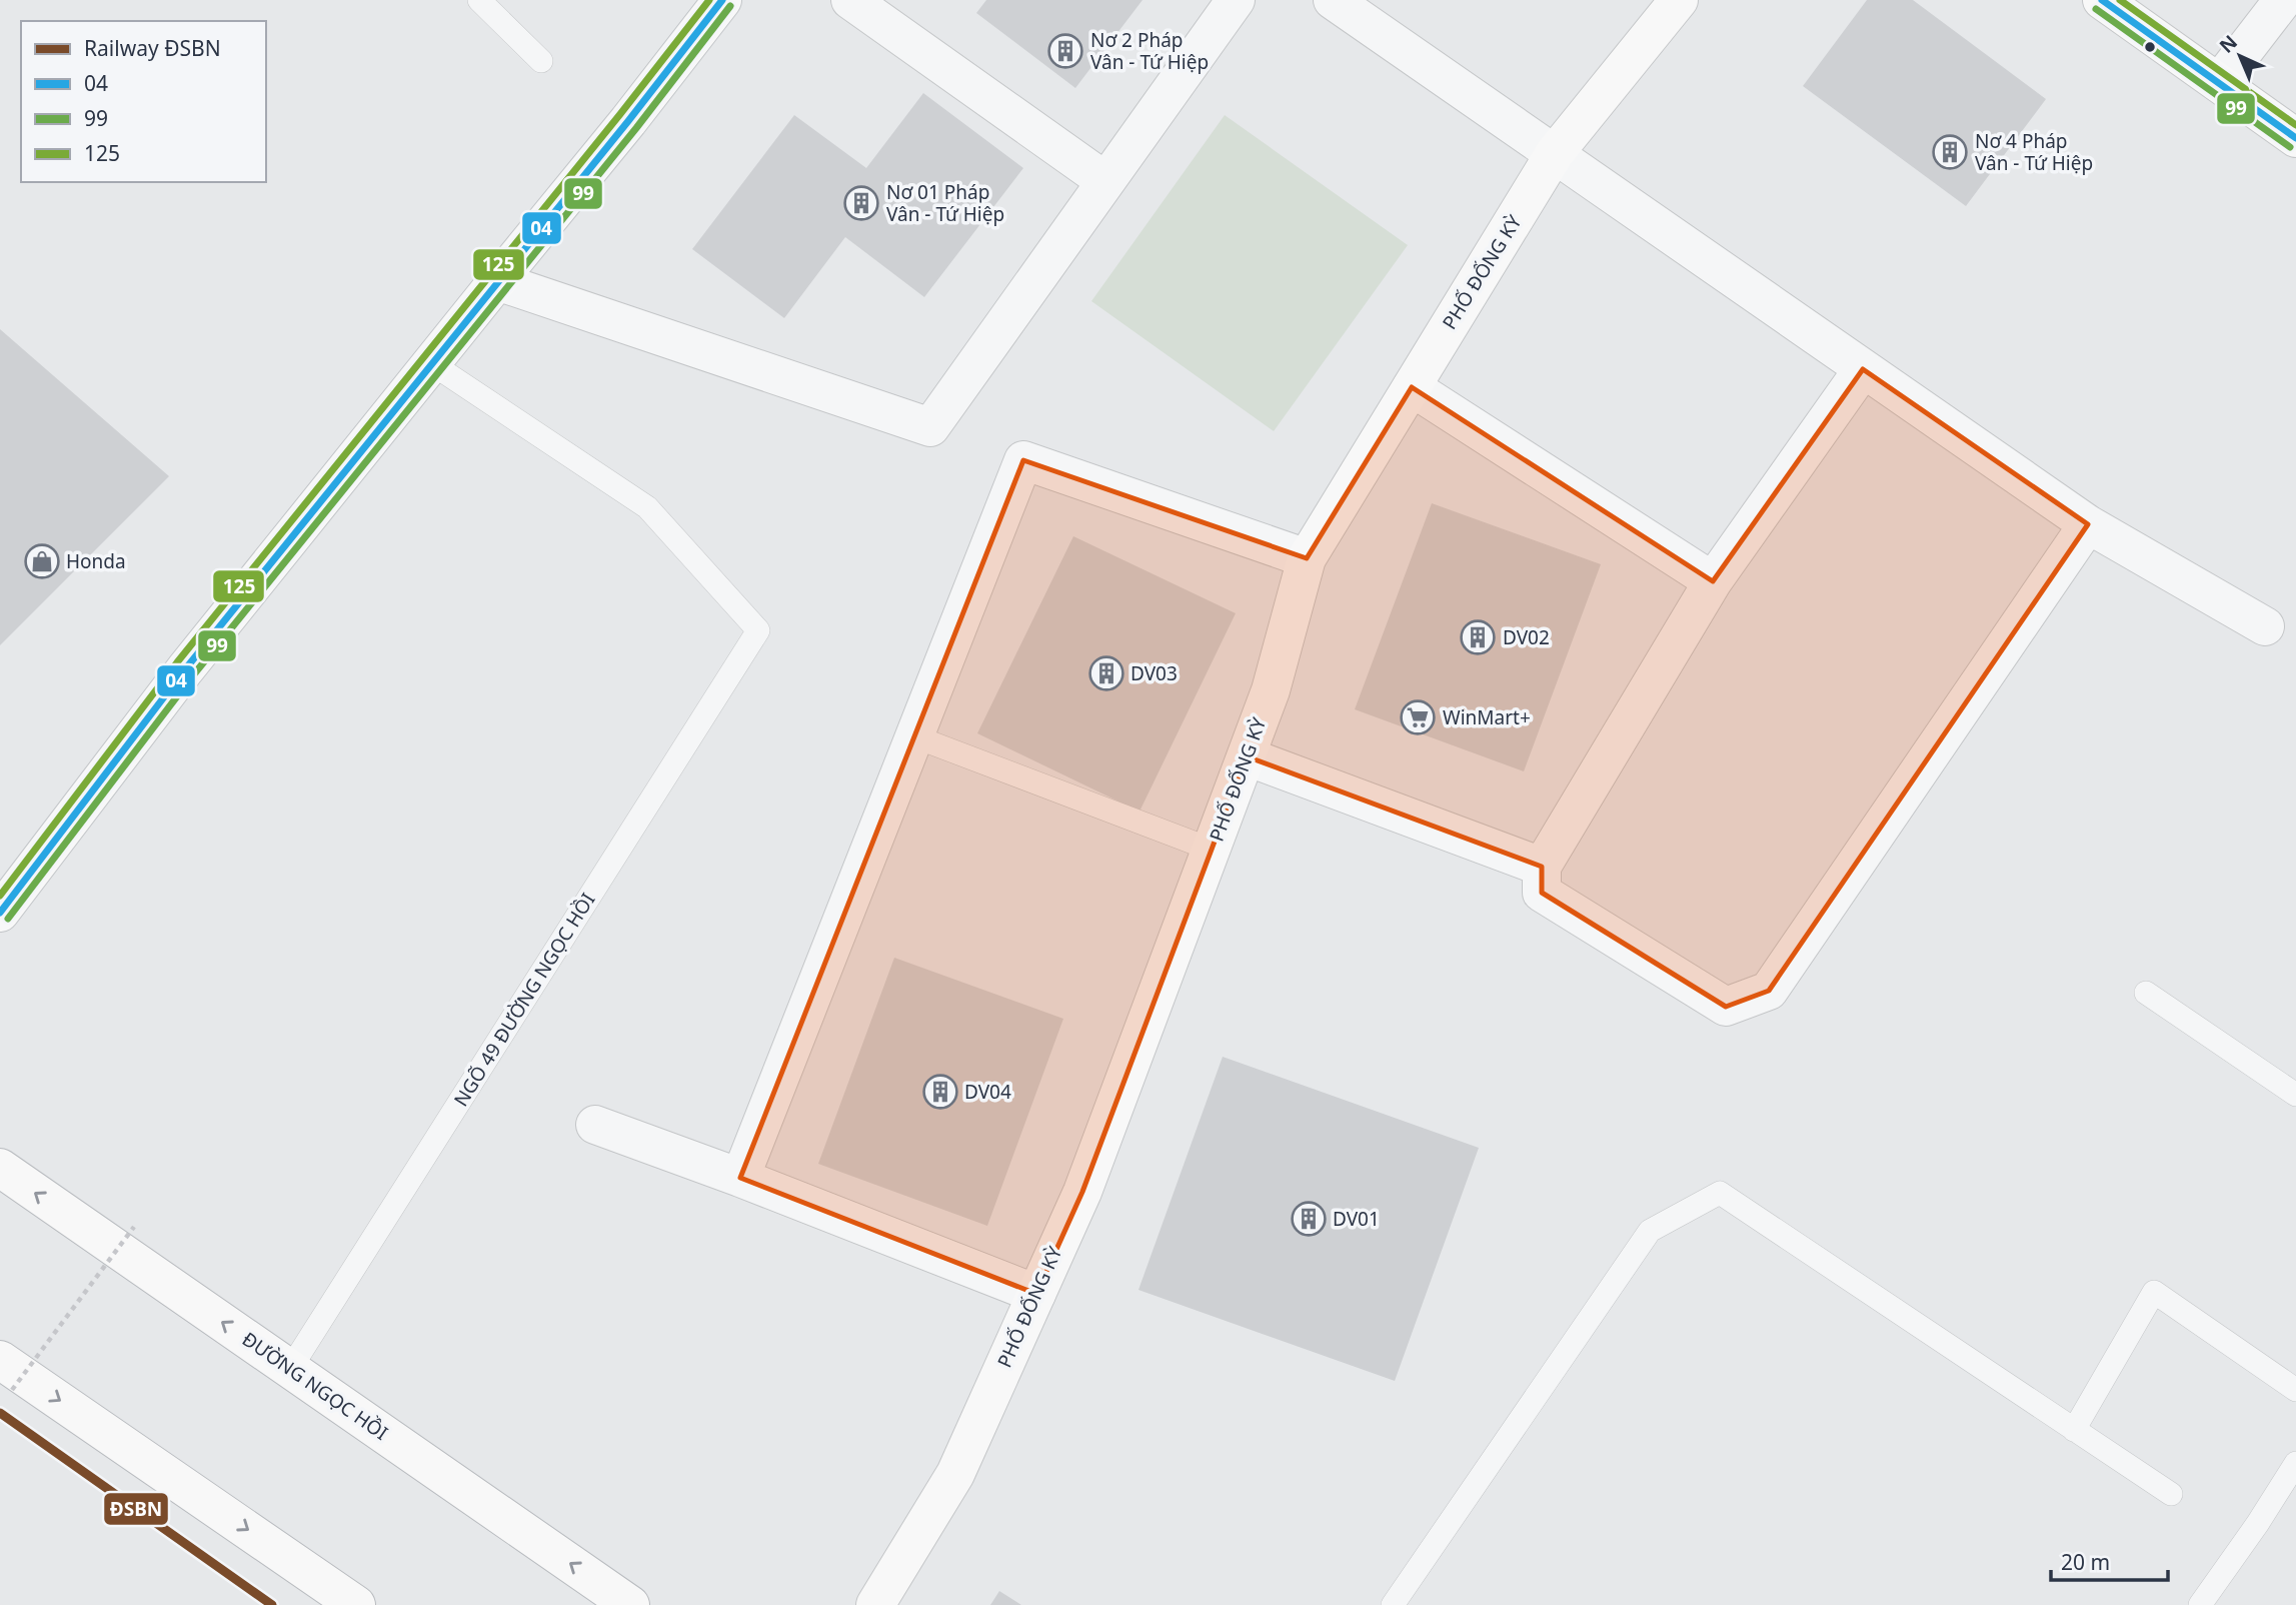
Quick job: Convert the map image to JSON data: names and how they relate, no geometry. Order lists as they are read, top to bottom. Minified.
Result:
{"streets":{"main road":["PHỐ ĐỐNG KỲ","ĐƯỜNG NGỌC HỒI"],"lane":["NGÕ 49 ĐƯỜNG NGỌC HỒI"]},"crossings":[["NGÕ 49 ĐƯỜNG NGỌC HỒI","ĐƯỜNG NGỌC HỒI"]],"places":{"building":["Nơ 2 Pháp Vân - Tứ Hiệp","Nơ 4 Pháp Vân - Tứ Hiệp","Nơ 01 Pháp Vân - Tứ Hiệp","DV02","DV03","DV04","DV01"],"shop":["Honda"],"supermarket":["WinMart+"]},"lines":["transit line 04","transit line 125","transit line 99","rail line ĐSBN"],"legend":["Railway ĐSBN","04","99","125"],"scale_bar":"20 m","north":"top left"}
